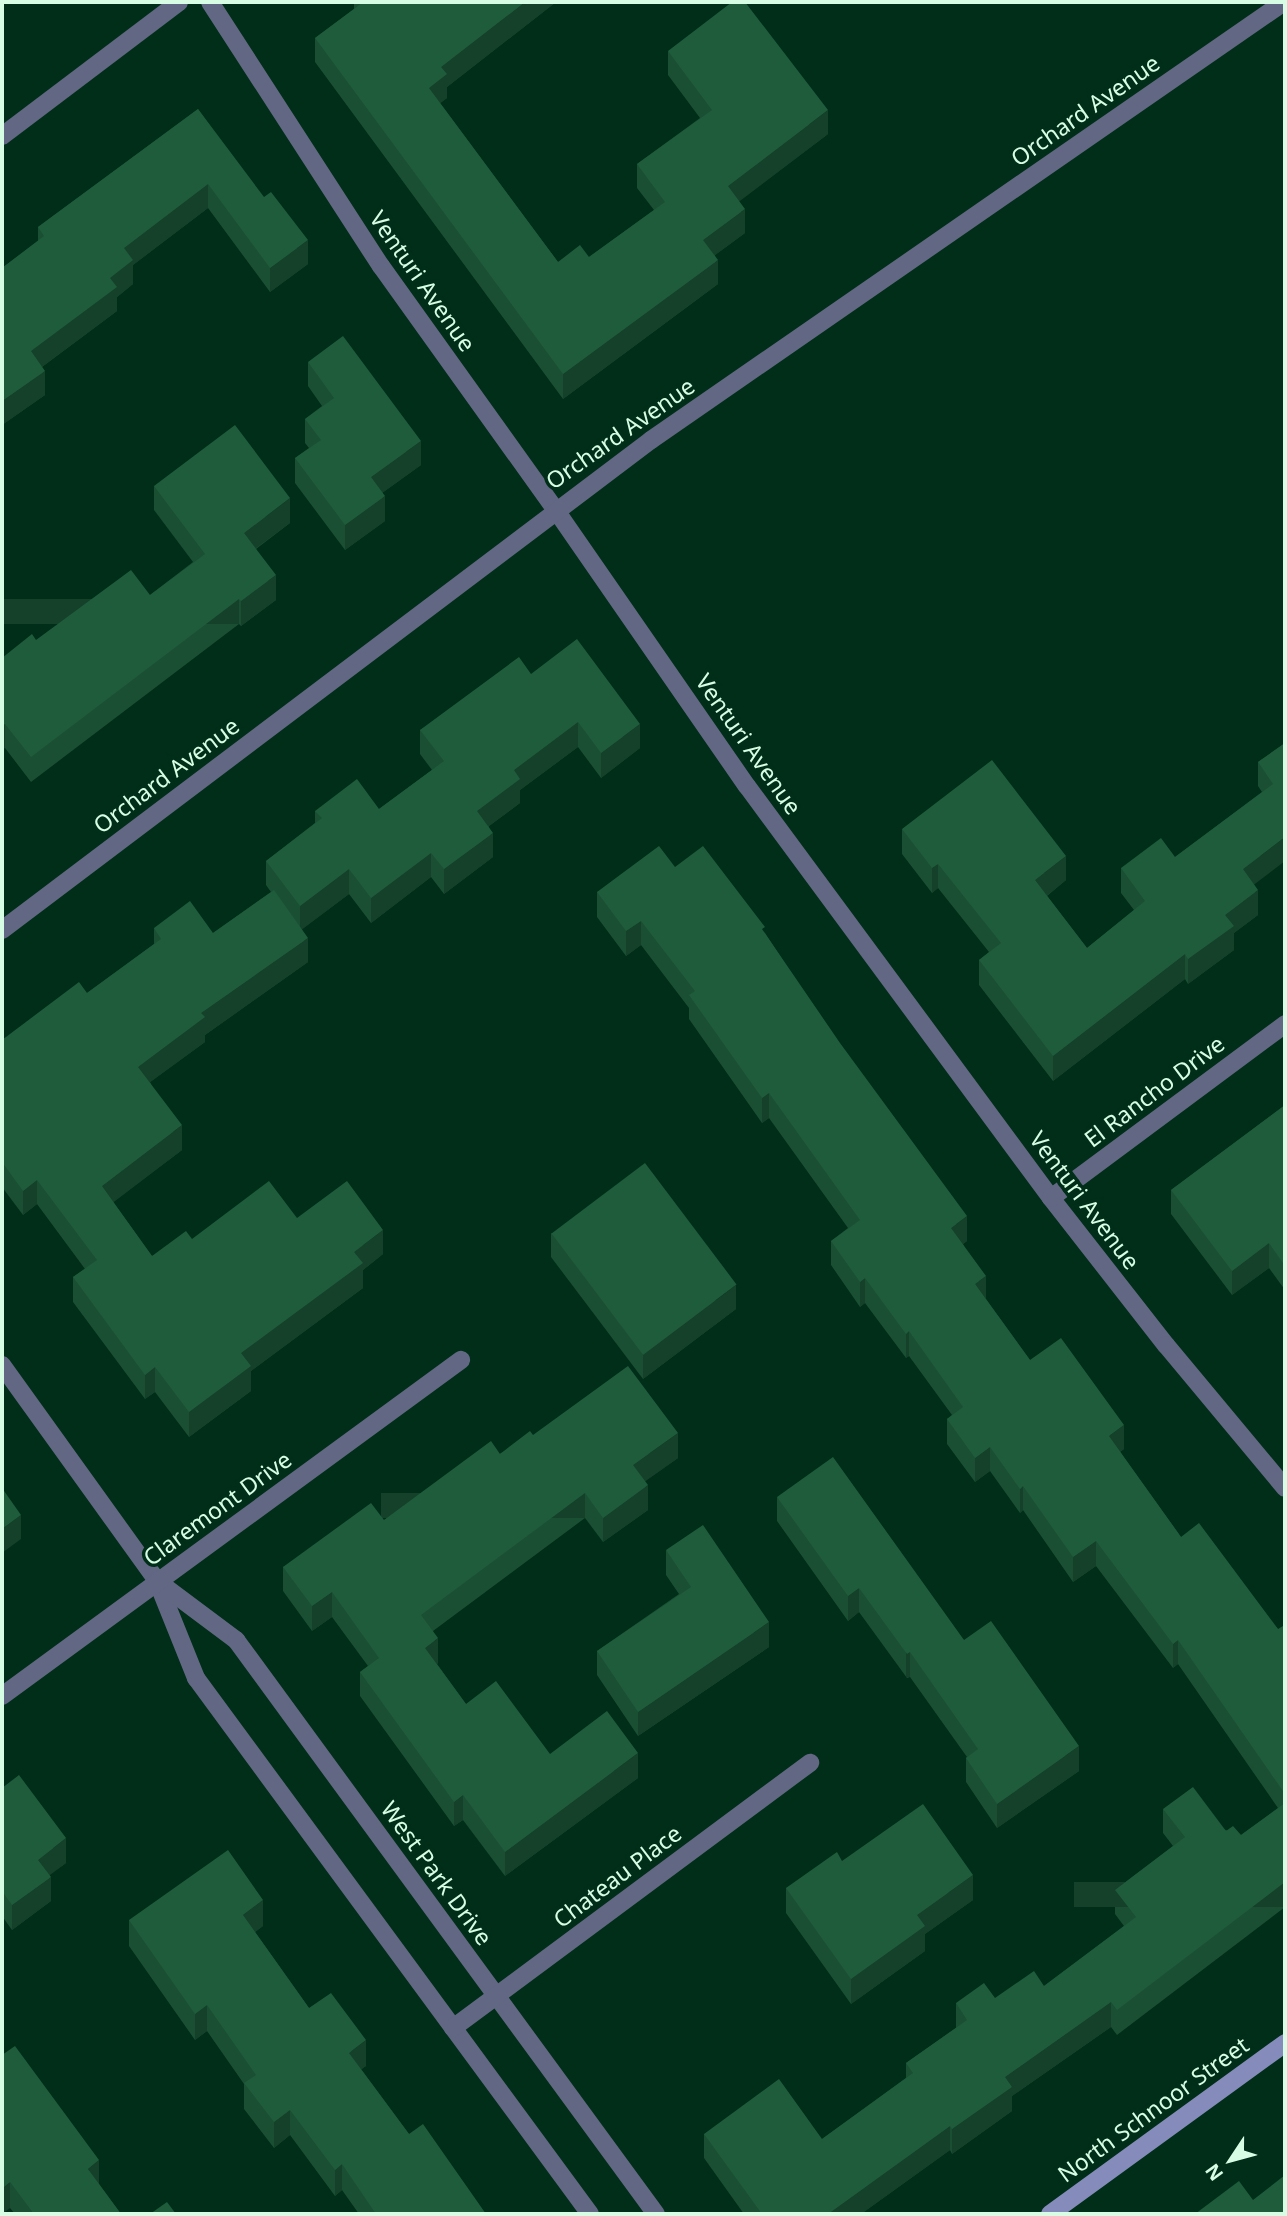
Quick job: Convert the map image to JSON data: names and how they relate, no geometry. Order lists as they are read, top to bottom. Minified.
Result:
{"streets":{"street":["Orchard Avenue","Venturi Avenue","El Rancho Drive","Claremont Drive","West Park Drive","Chateau Place","North Schnoor Street"]},"crossings":[["Orchard Avenue","Venturi Avenue"],["Venturi Avenue","El Rancho Drive"],["Claremont Drive","West Park Drive"],["West Park Drive","Chateau Place"]],"north":"bottom left"}
